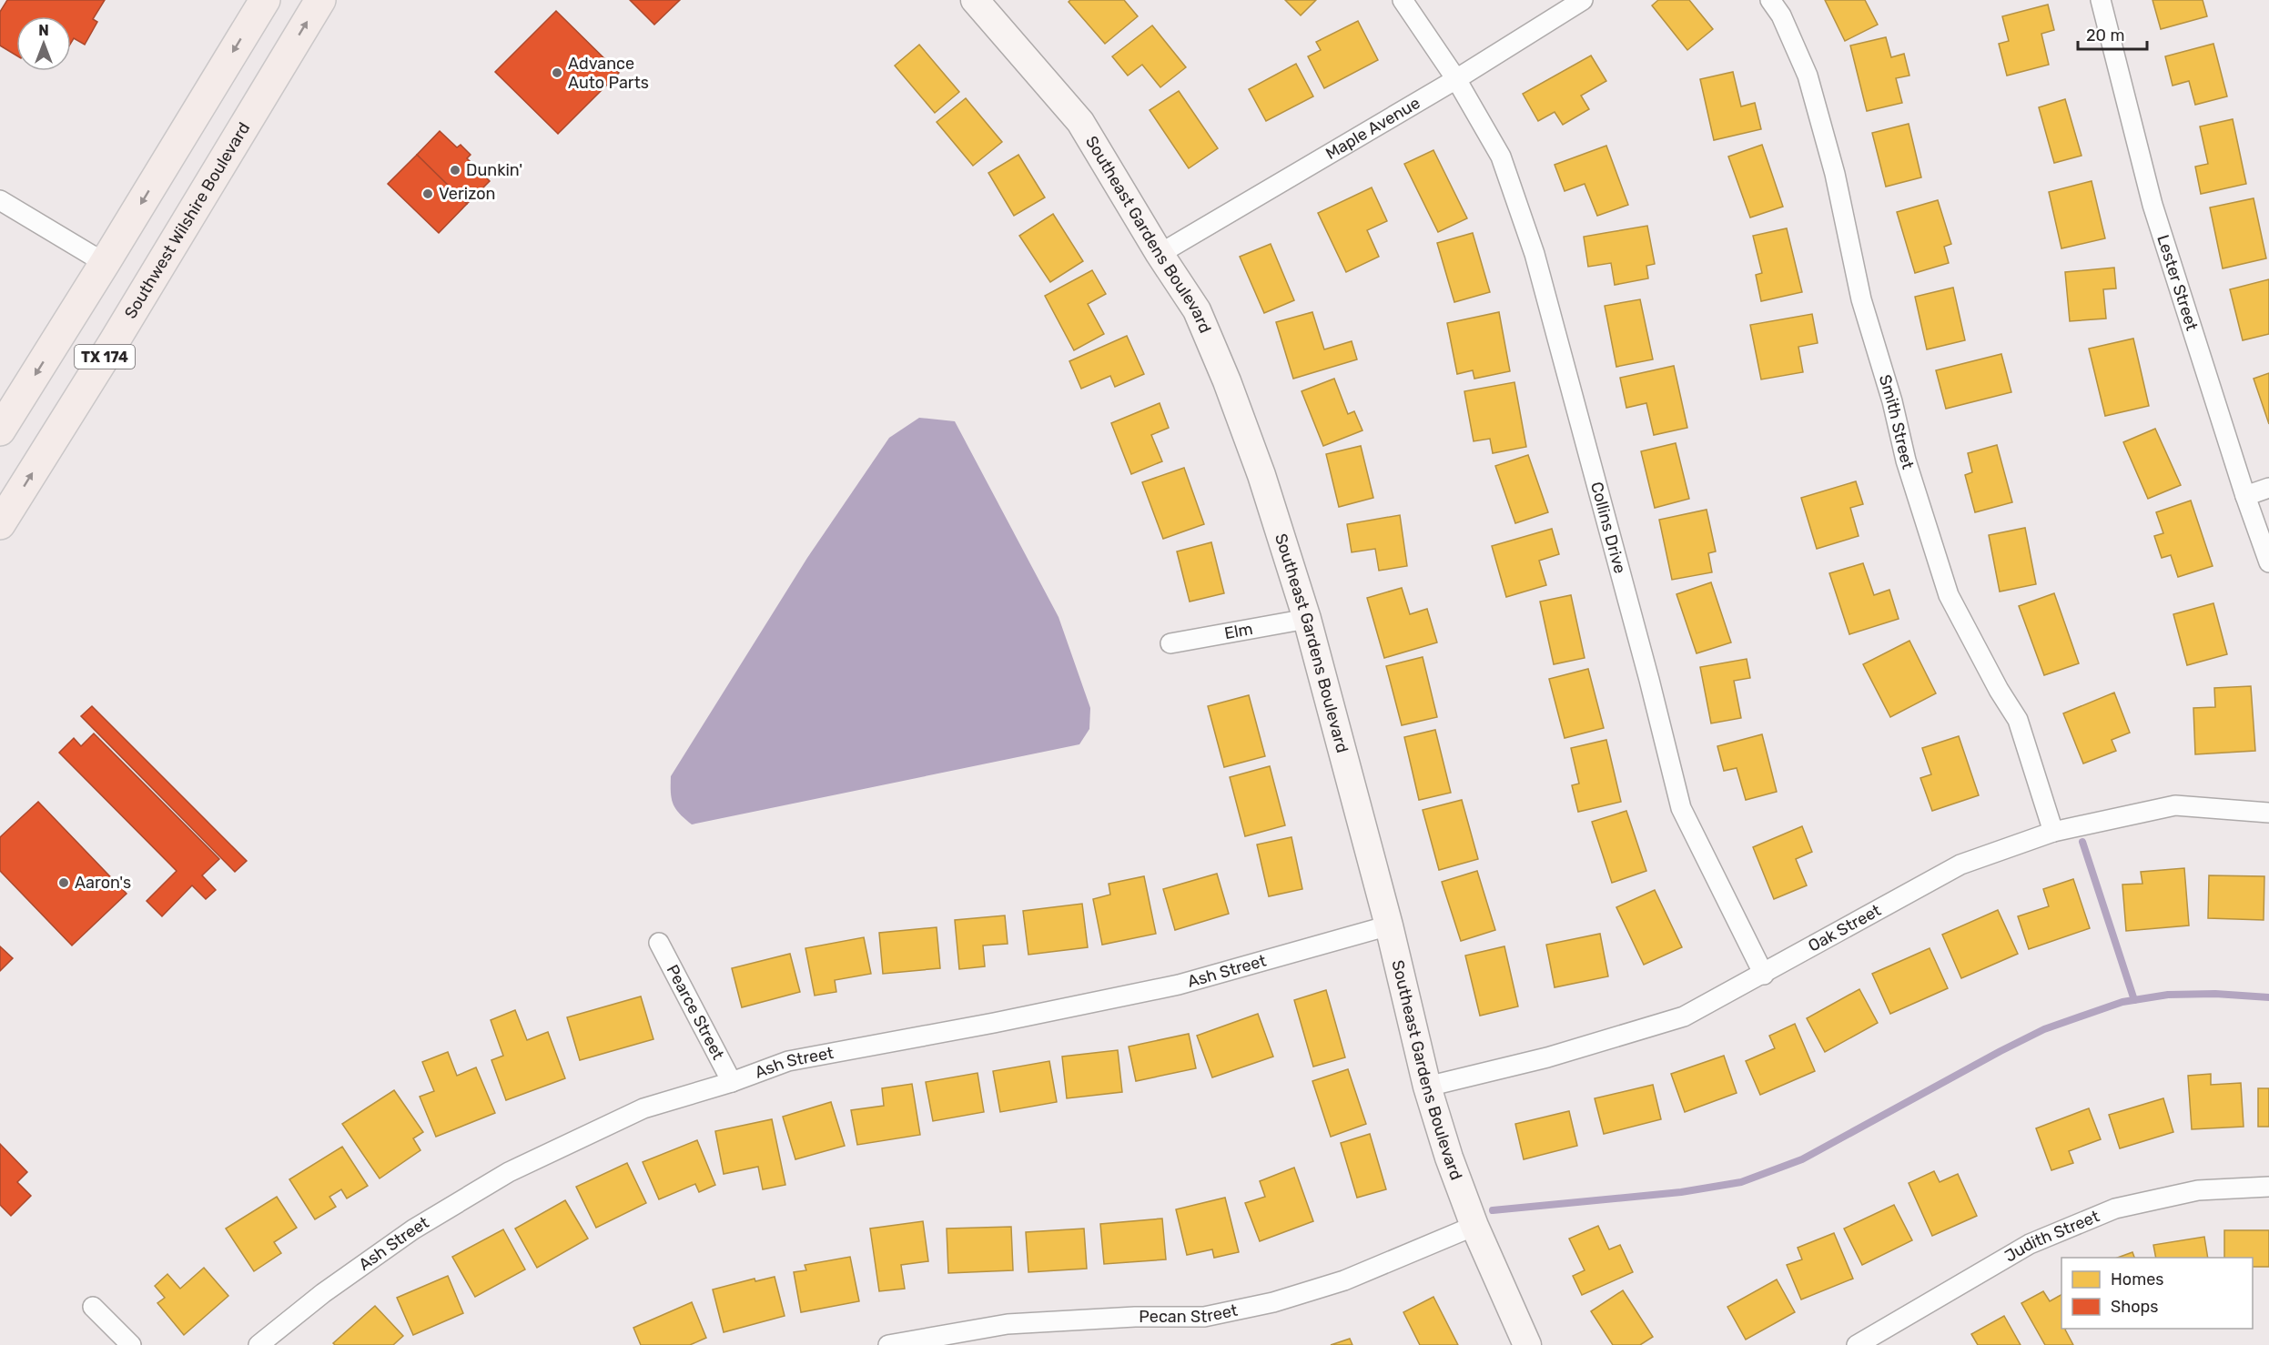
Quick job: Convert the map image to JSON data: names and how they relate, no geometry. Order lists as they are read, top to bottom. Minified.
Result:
{"streets":{"main road":["Southwest Wilshire Boulevard","TX 174"],"street":["Maple Avenue","Southeast Gardens Boulevard","Lester Street","Smith Street","Collins Drive","Elm","Oak Street","Ash Street","Pearce Street","Judith Street","Pecan Street"]},"crossings":[["Maple Avenue","Southeast Gardens Boulevard"],["Maple Avenue","Collins Drive"],["Southeast Gardens Boulevard","Elm"],["Southeast Gardens Boulevard","Oak Street"],["Southeast Gardens Boulevard","Ash Street"],["Southeast Gardens Boulevard","Pecan Street"],["Smith Street","Oak Street"],["Collins Drive","Oak Street"],["Ash Street","Pearce Street"]],"places":["Advance Auto Parts","Dunkin'","Verizon","Aaron's"],"legend":["Homes","Shops"],"scale_bar":"20 m","north":"top"}
